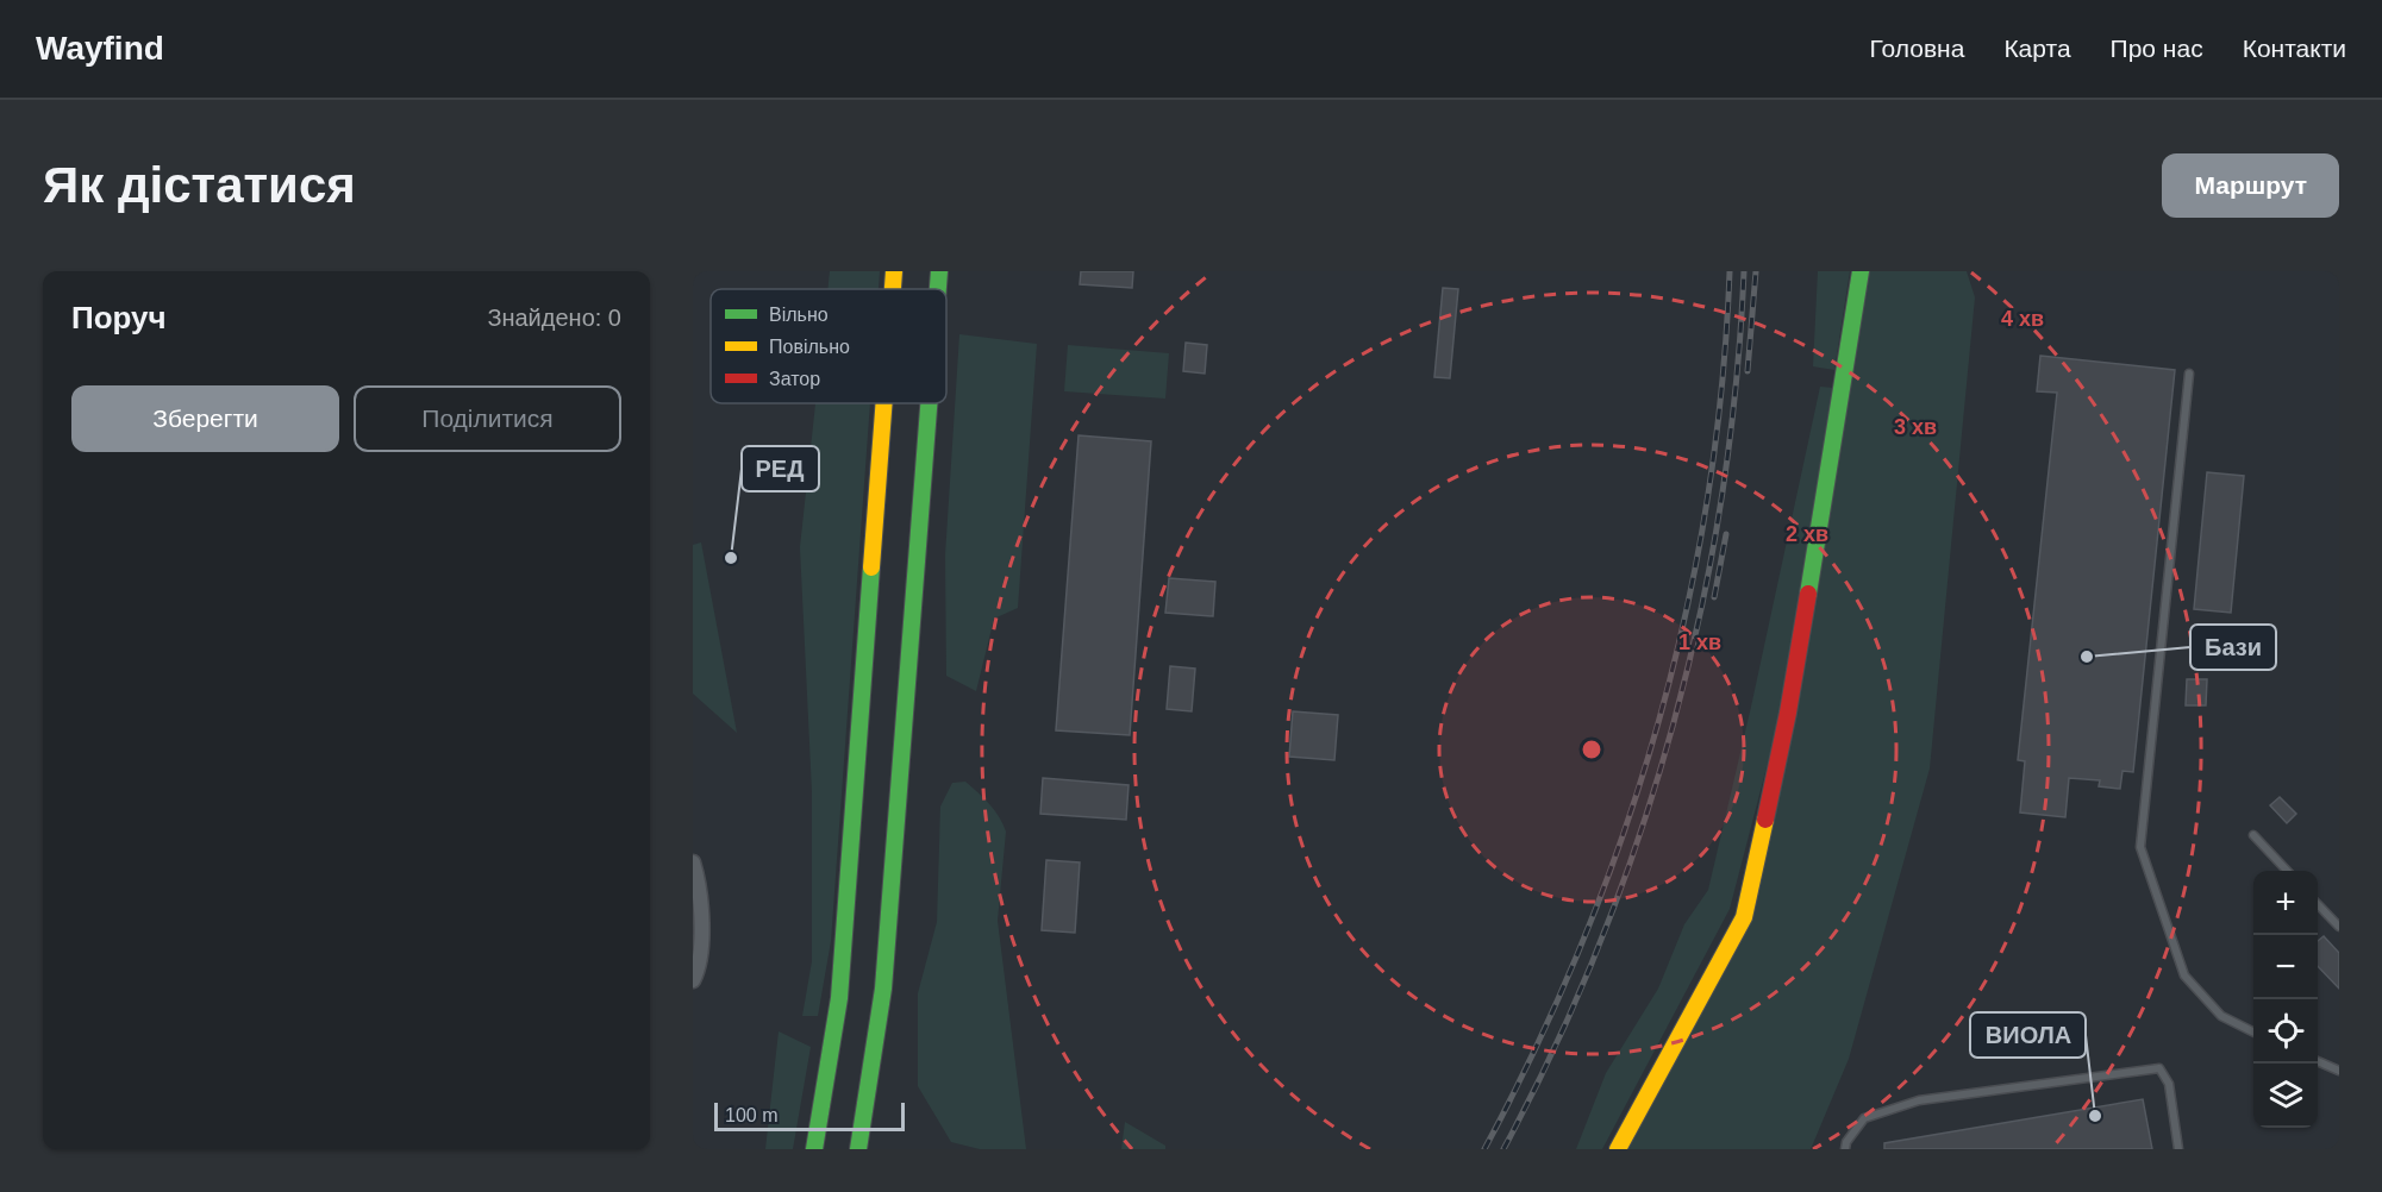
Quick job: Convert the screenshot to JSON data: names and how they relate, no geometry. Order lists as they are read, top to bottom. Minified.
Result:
{"places":["РЕД","Бази","ВИОЛА"],"legend":["Вільно","Повільно","Затор"],"scale_bar":"100 m","page":{"header":"Wayfind","nav":["Головна","Карта","Про нас","Контакти"],"buttons":["Маршрут",["Зберегти","Поділитися"]],"title":"Як дістатися","heading":["Поруч","Знайдено: 0"],"map_buttons":["+","−"],"scale":"100 m"},"rings":["4 хв","3 хв","2 хв","1 хв"]}
